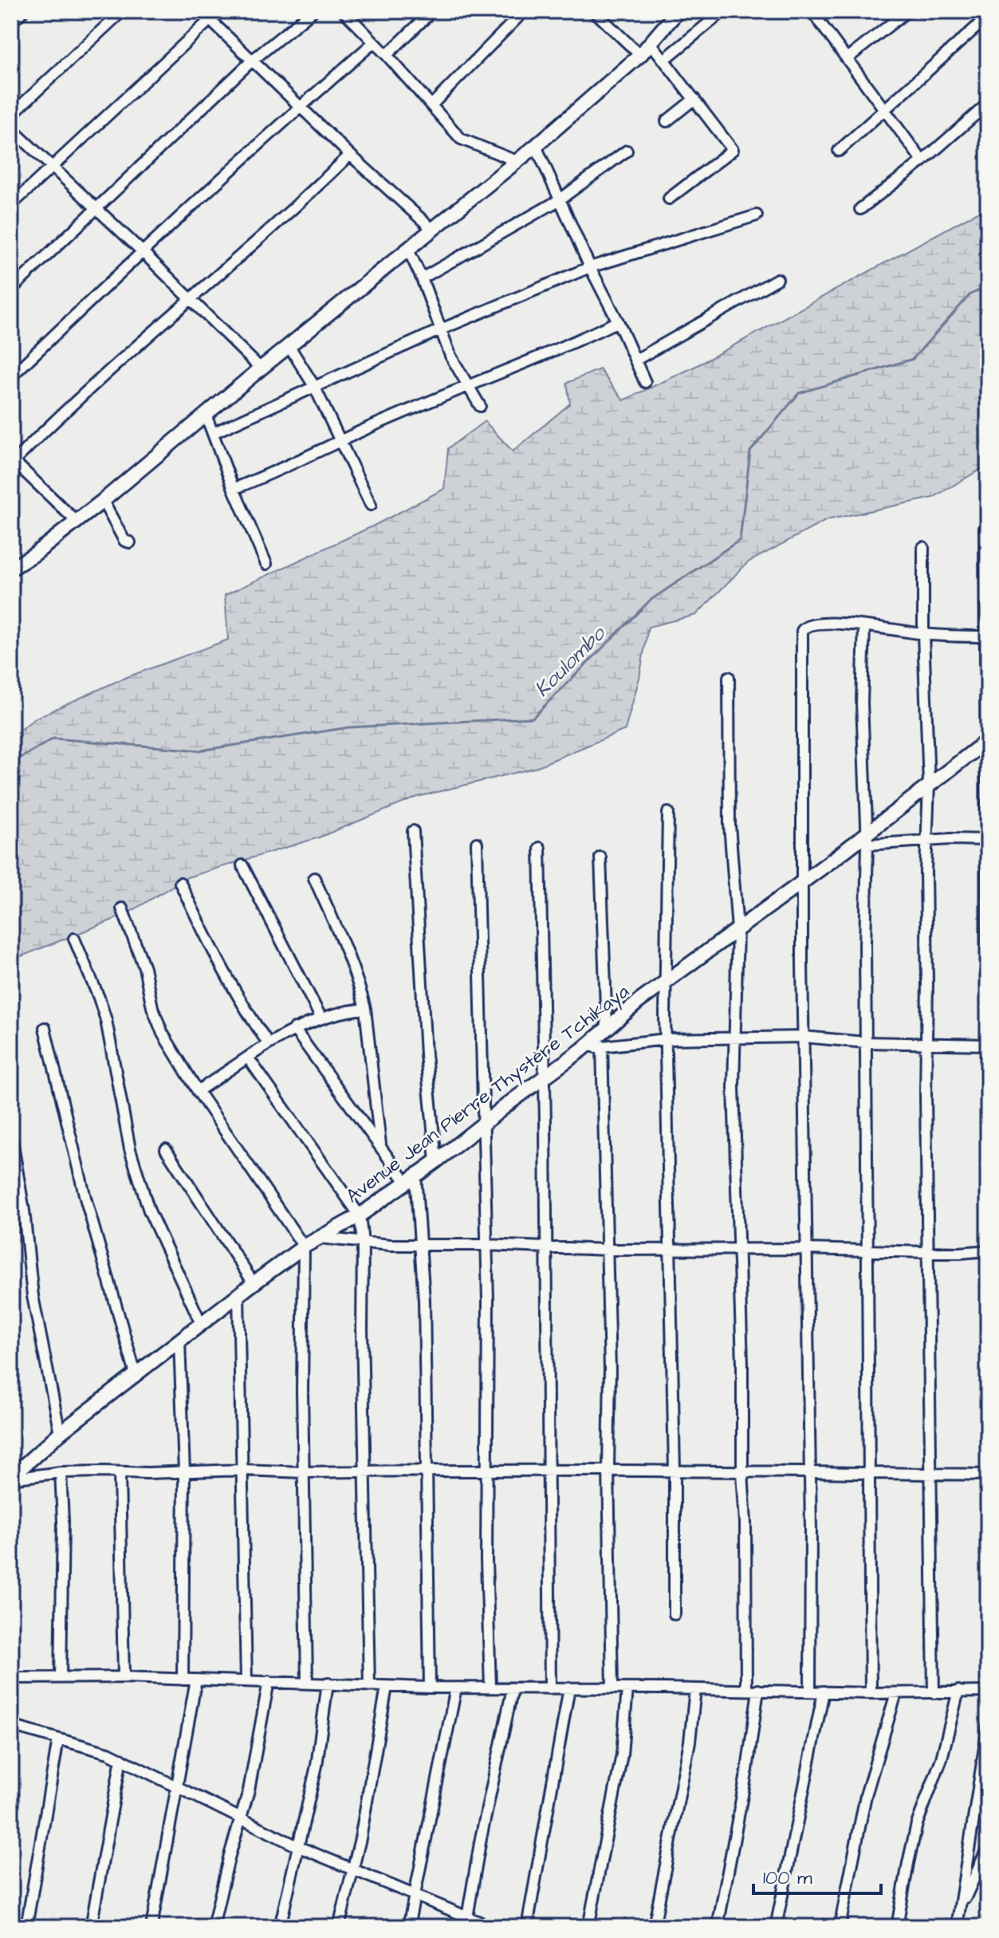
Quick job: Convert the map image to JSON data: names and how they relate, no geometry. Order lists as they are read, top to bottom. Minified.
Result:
{"streets":{"street":["Avenue Jean Pierre Thystère Tchikaya"]},"water":["Koulombo"],"scale_bar":"100 m"}
